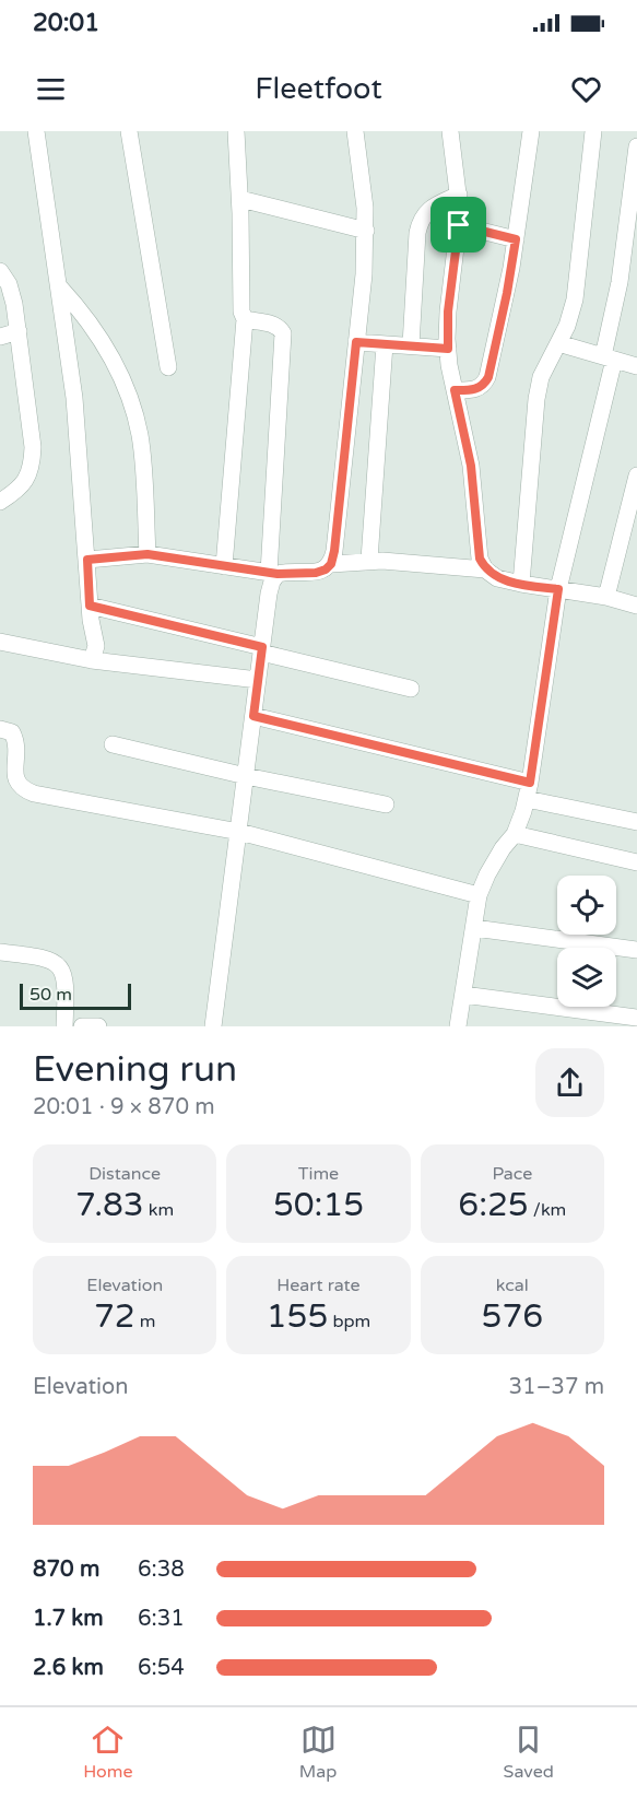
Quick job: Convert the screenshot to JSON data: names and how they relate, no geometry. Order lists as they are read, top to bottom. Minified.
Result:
{"scale_bar":"50 m","page":{"status":"20:01","header":"Fleetfoot","scale":"50 m","heading":["Evening run","20:01 · 9 × 870 m"],"stats":[["Distance","7.83 km"],["Time","50:15"],["Pace","6:25 /km"],["Elevation","72 m"],["Heart rate","155 bpm"],["kcal","576"]],"chart":["Elevation","31–37 m"],"list":[{"name":"870 m","note":"6:38"},{"name":"1.7 km","note":"6:31"},{"name":"2.6 km","note":"6:54"}],"tabs":["Home","Map","Saved"]}}
